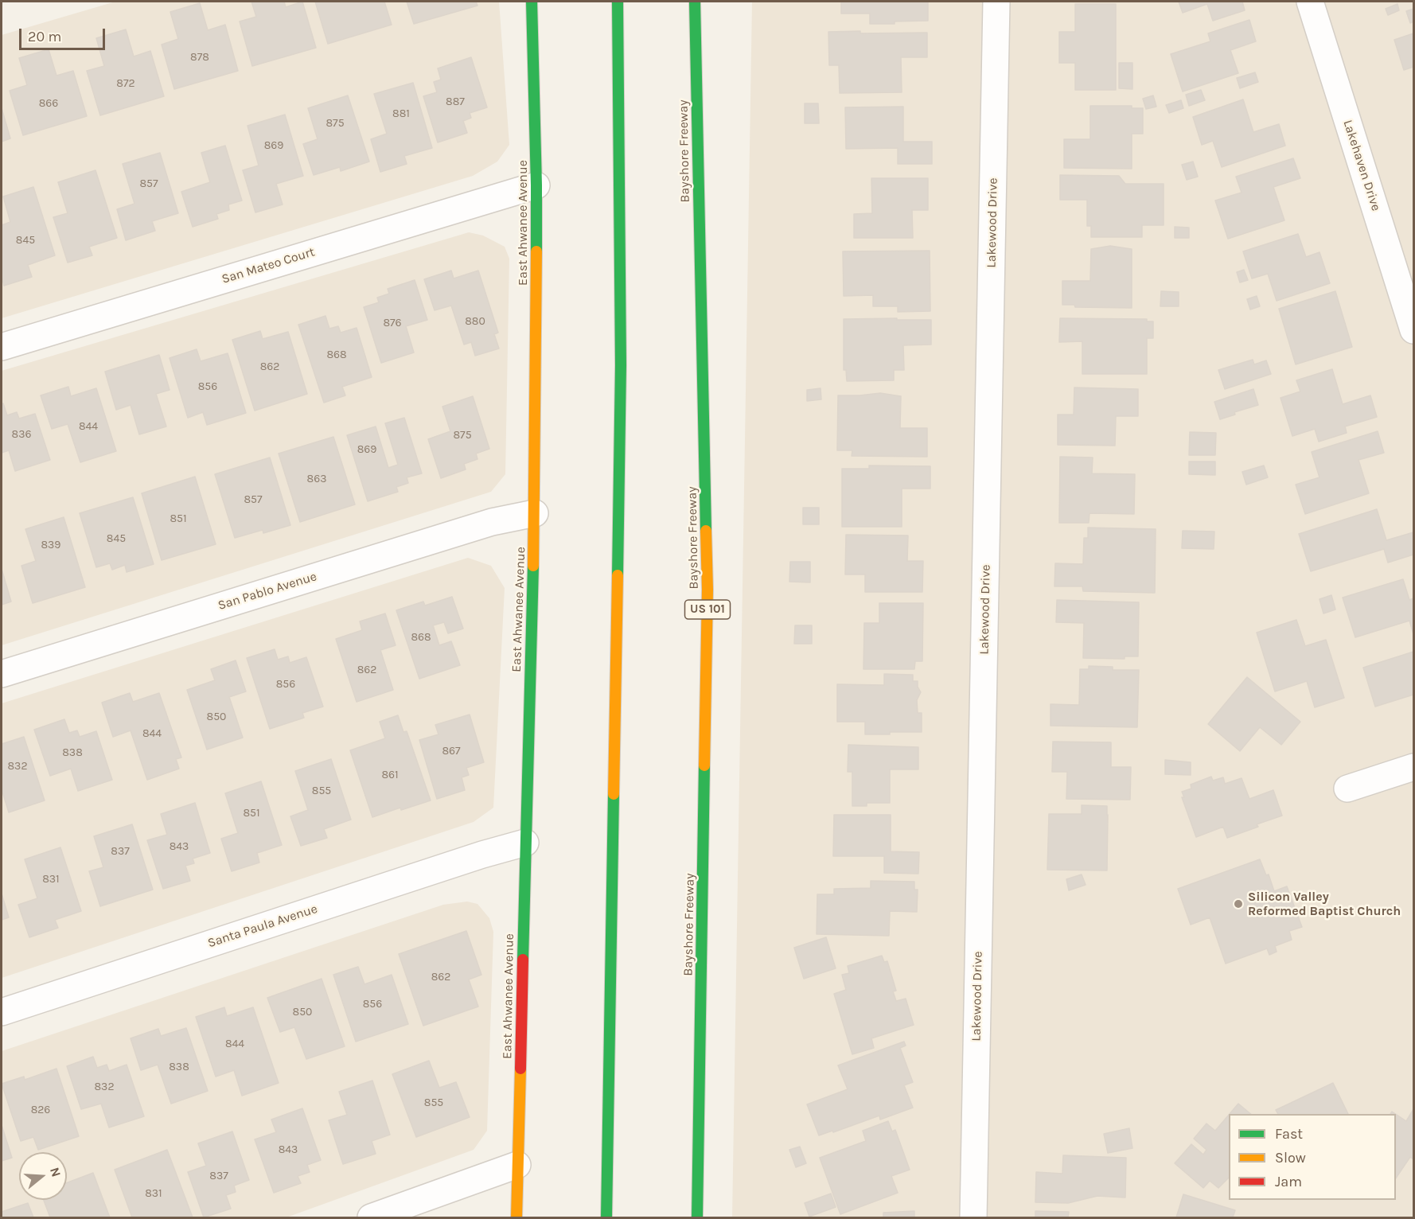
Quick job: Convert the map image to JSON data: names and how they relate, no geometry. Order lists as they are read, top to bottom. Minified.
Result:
{"streets":{"main road":["Bayshore Freeway","East Ahwanee Avenue","US 101"],"street":["Lakehaven Drive","Lakewood Drive","San Mateo Court","San Pablo Avenue","Santa Paula Avenue"]},"crossings":[["East Ahwanee Avenue","San Mateo Court"],["East Ahwanee Avenue","San Pablo Avenue"],["East Ahwanee Avenue","Santa Paula Avenue"]],"places":["Silicon Valley Reformed Baptist Church"],"house_numbers":["878","872","887","866","881","875","869","857","845","880","876","868","862","856","844","836","875","869","863","857","851","845","839","868","862","856","850","844","867","838","832","861","855","851","843","837","831","862","856","850","844","838","832","855","826","843","837","831"],"legend":["Fast","Slow","Jam"],"scale_bar":"20 m","north":"right"}
